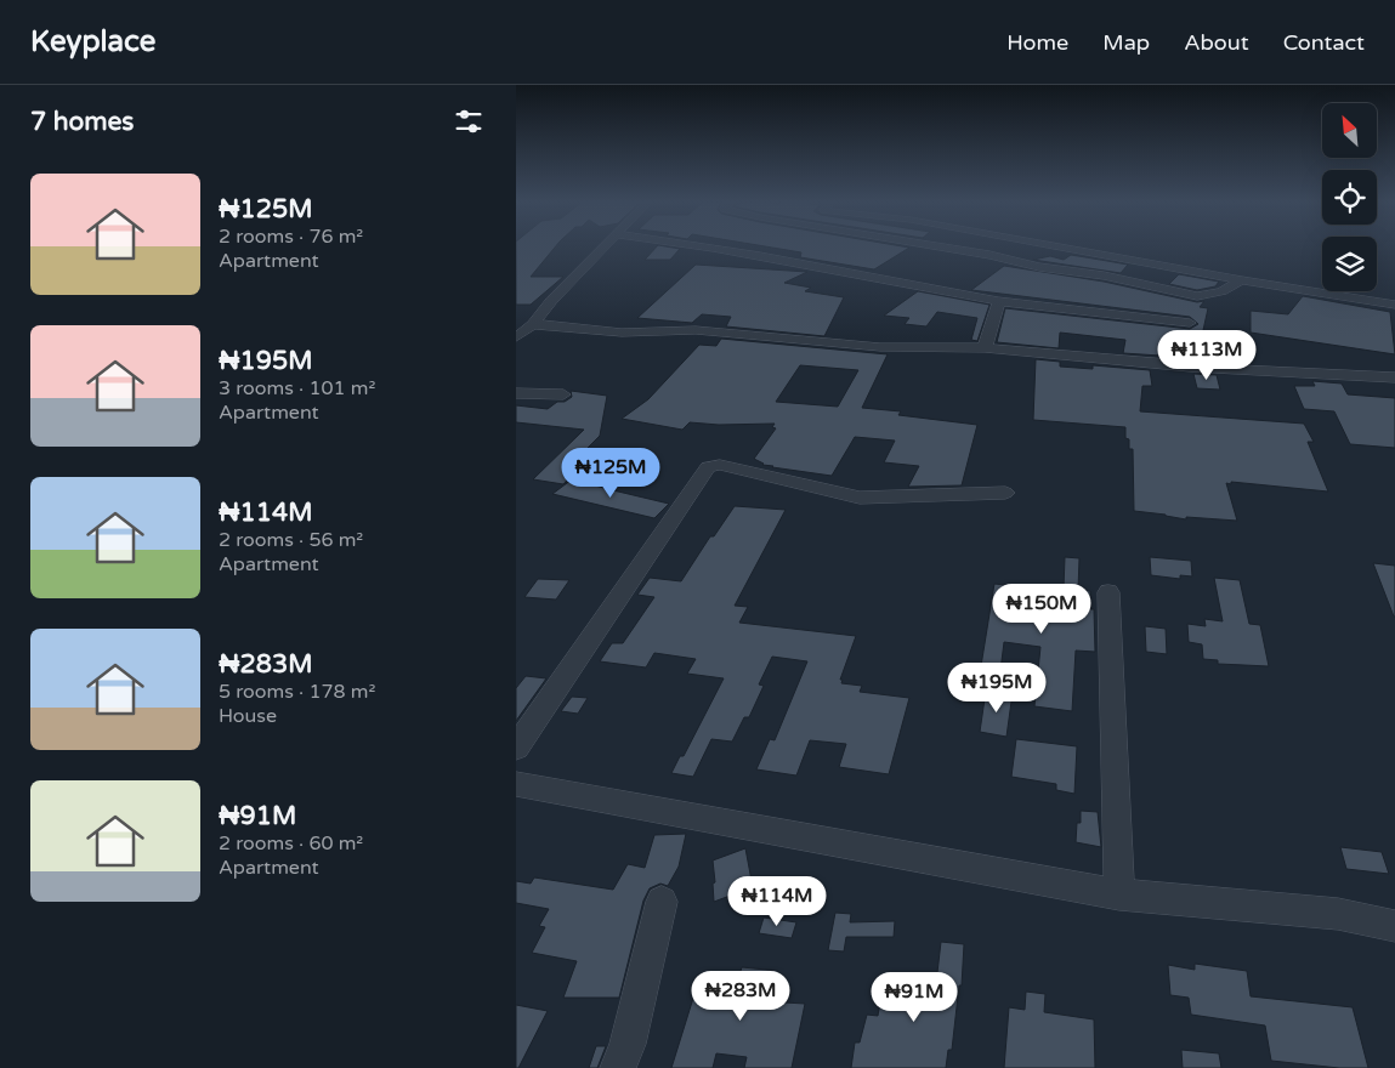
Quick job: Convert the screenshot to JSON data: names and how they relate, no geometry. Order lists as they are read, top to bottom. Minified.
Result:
{"north":"top left","page":{"header":"Keyplace","nav":["Home","Map","About","Contact"],"heading":"7 homes","list":[{"name":"₦125M","note":"2 rooms · 76 m² · Apartment"},{"name":"₦195M","note":"3 rooms · 101 m² · Apartment"},{"name":"₦114M","note":"2 rooms · 56 m² · Apartment"},{"name":"₦283M","note":"5 rooms · 178 m² · House"},{"name":"₦91M","note":"2 rooms · 60 m² · Apartment"}],"price":["₦113M","₦125M","₦150M","₦195M","₦114M","₦283M","₦91M"]}}
